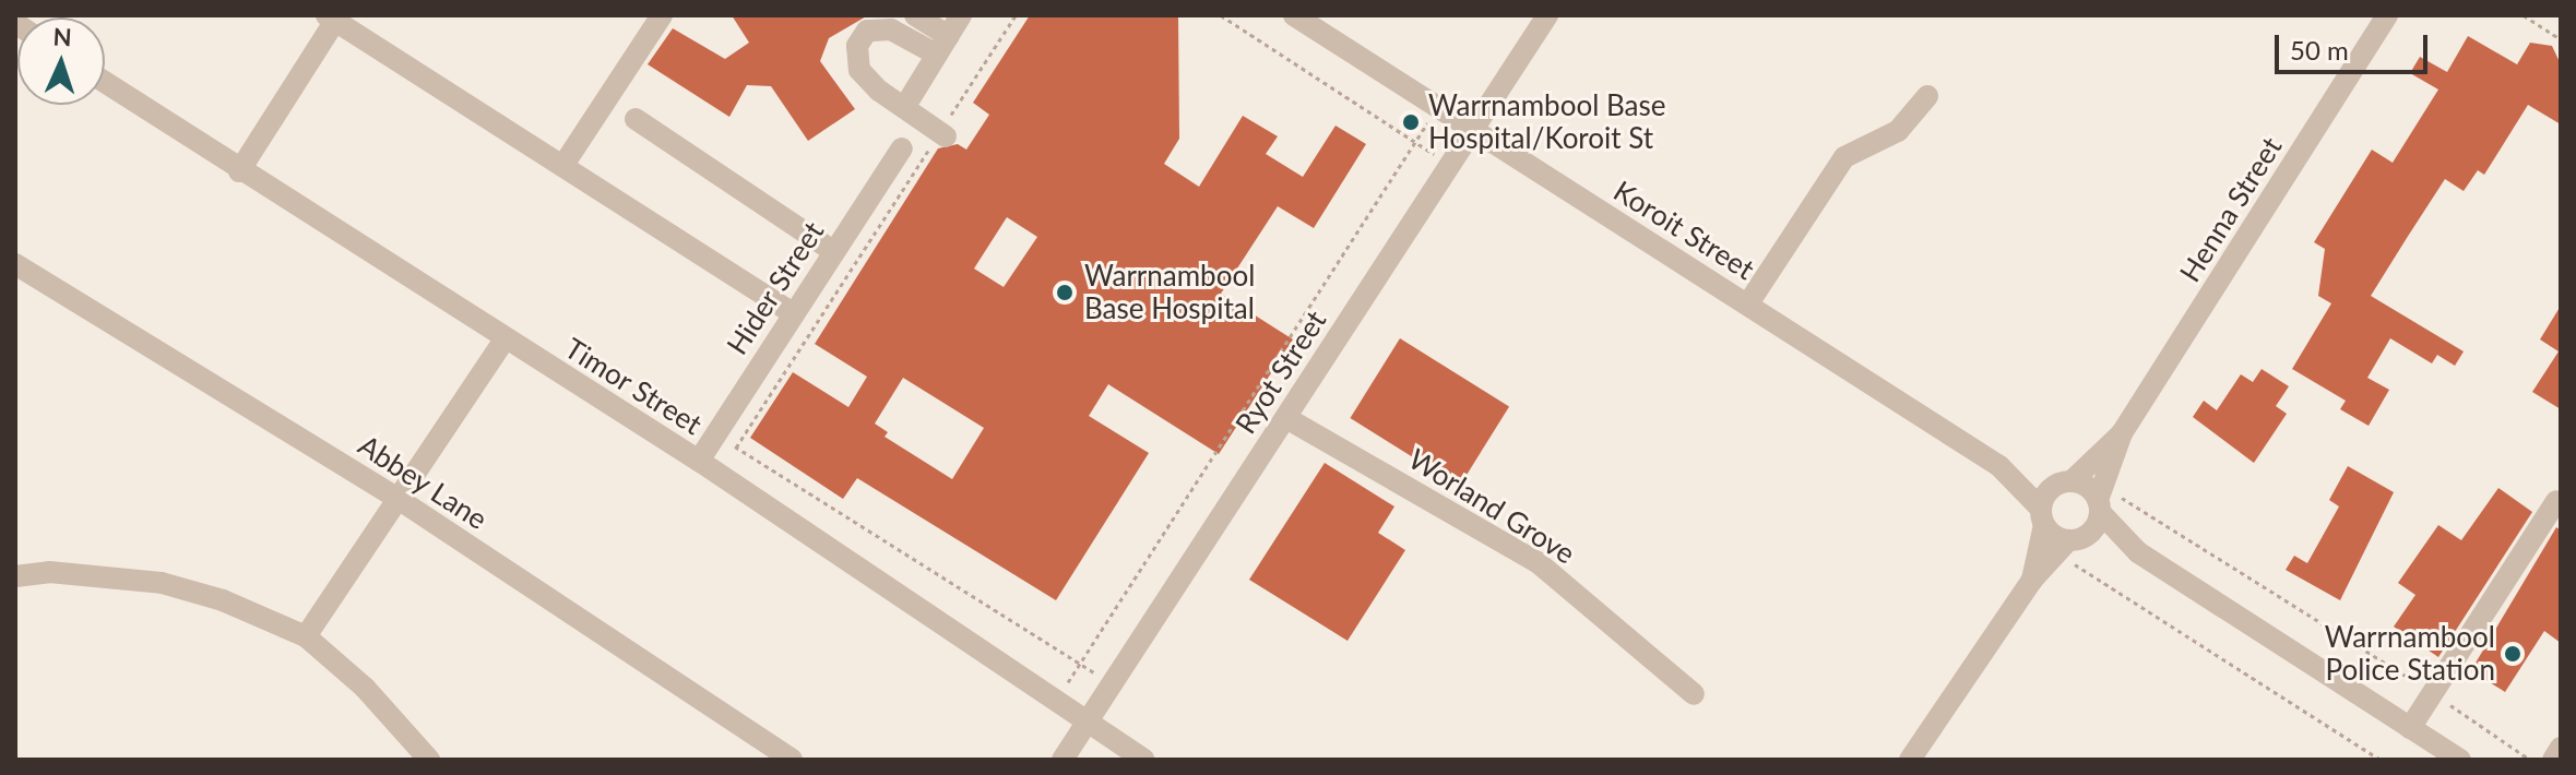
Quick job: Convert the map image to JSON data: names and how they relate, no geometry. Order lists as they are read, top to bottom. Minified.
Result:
{"streets":{"street":["Henna Street","Koroit Street","Hider Street","Ryot Street","Timor Street","Abbey Lane","Worland Grove"]},"crossings":[["Henna Street","Koroit Street"],["Koroit Street","Ryot Street"],["Hider Street","Timor Street"],["Ryot Street","Timor Street"],["Ryot Street","Worland Grove"]],"places":["Warrnambool Base Hospital/Koroit St","Warrnambool Base Hospital","Warrnambool Police Station"],"scale_bar":"50 m","north":"top"}
